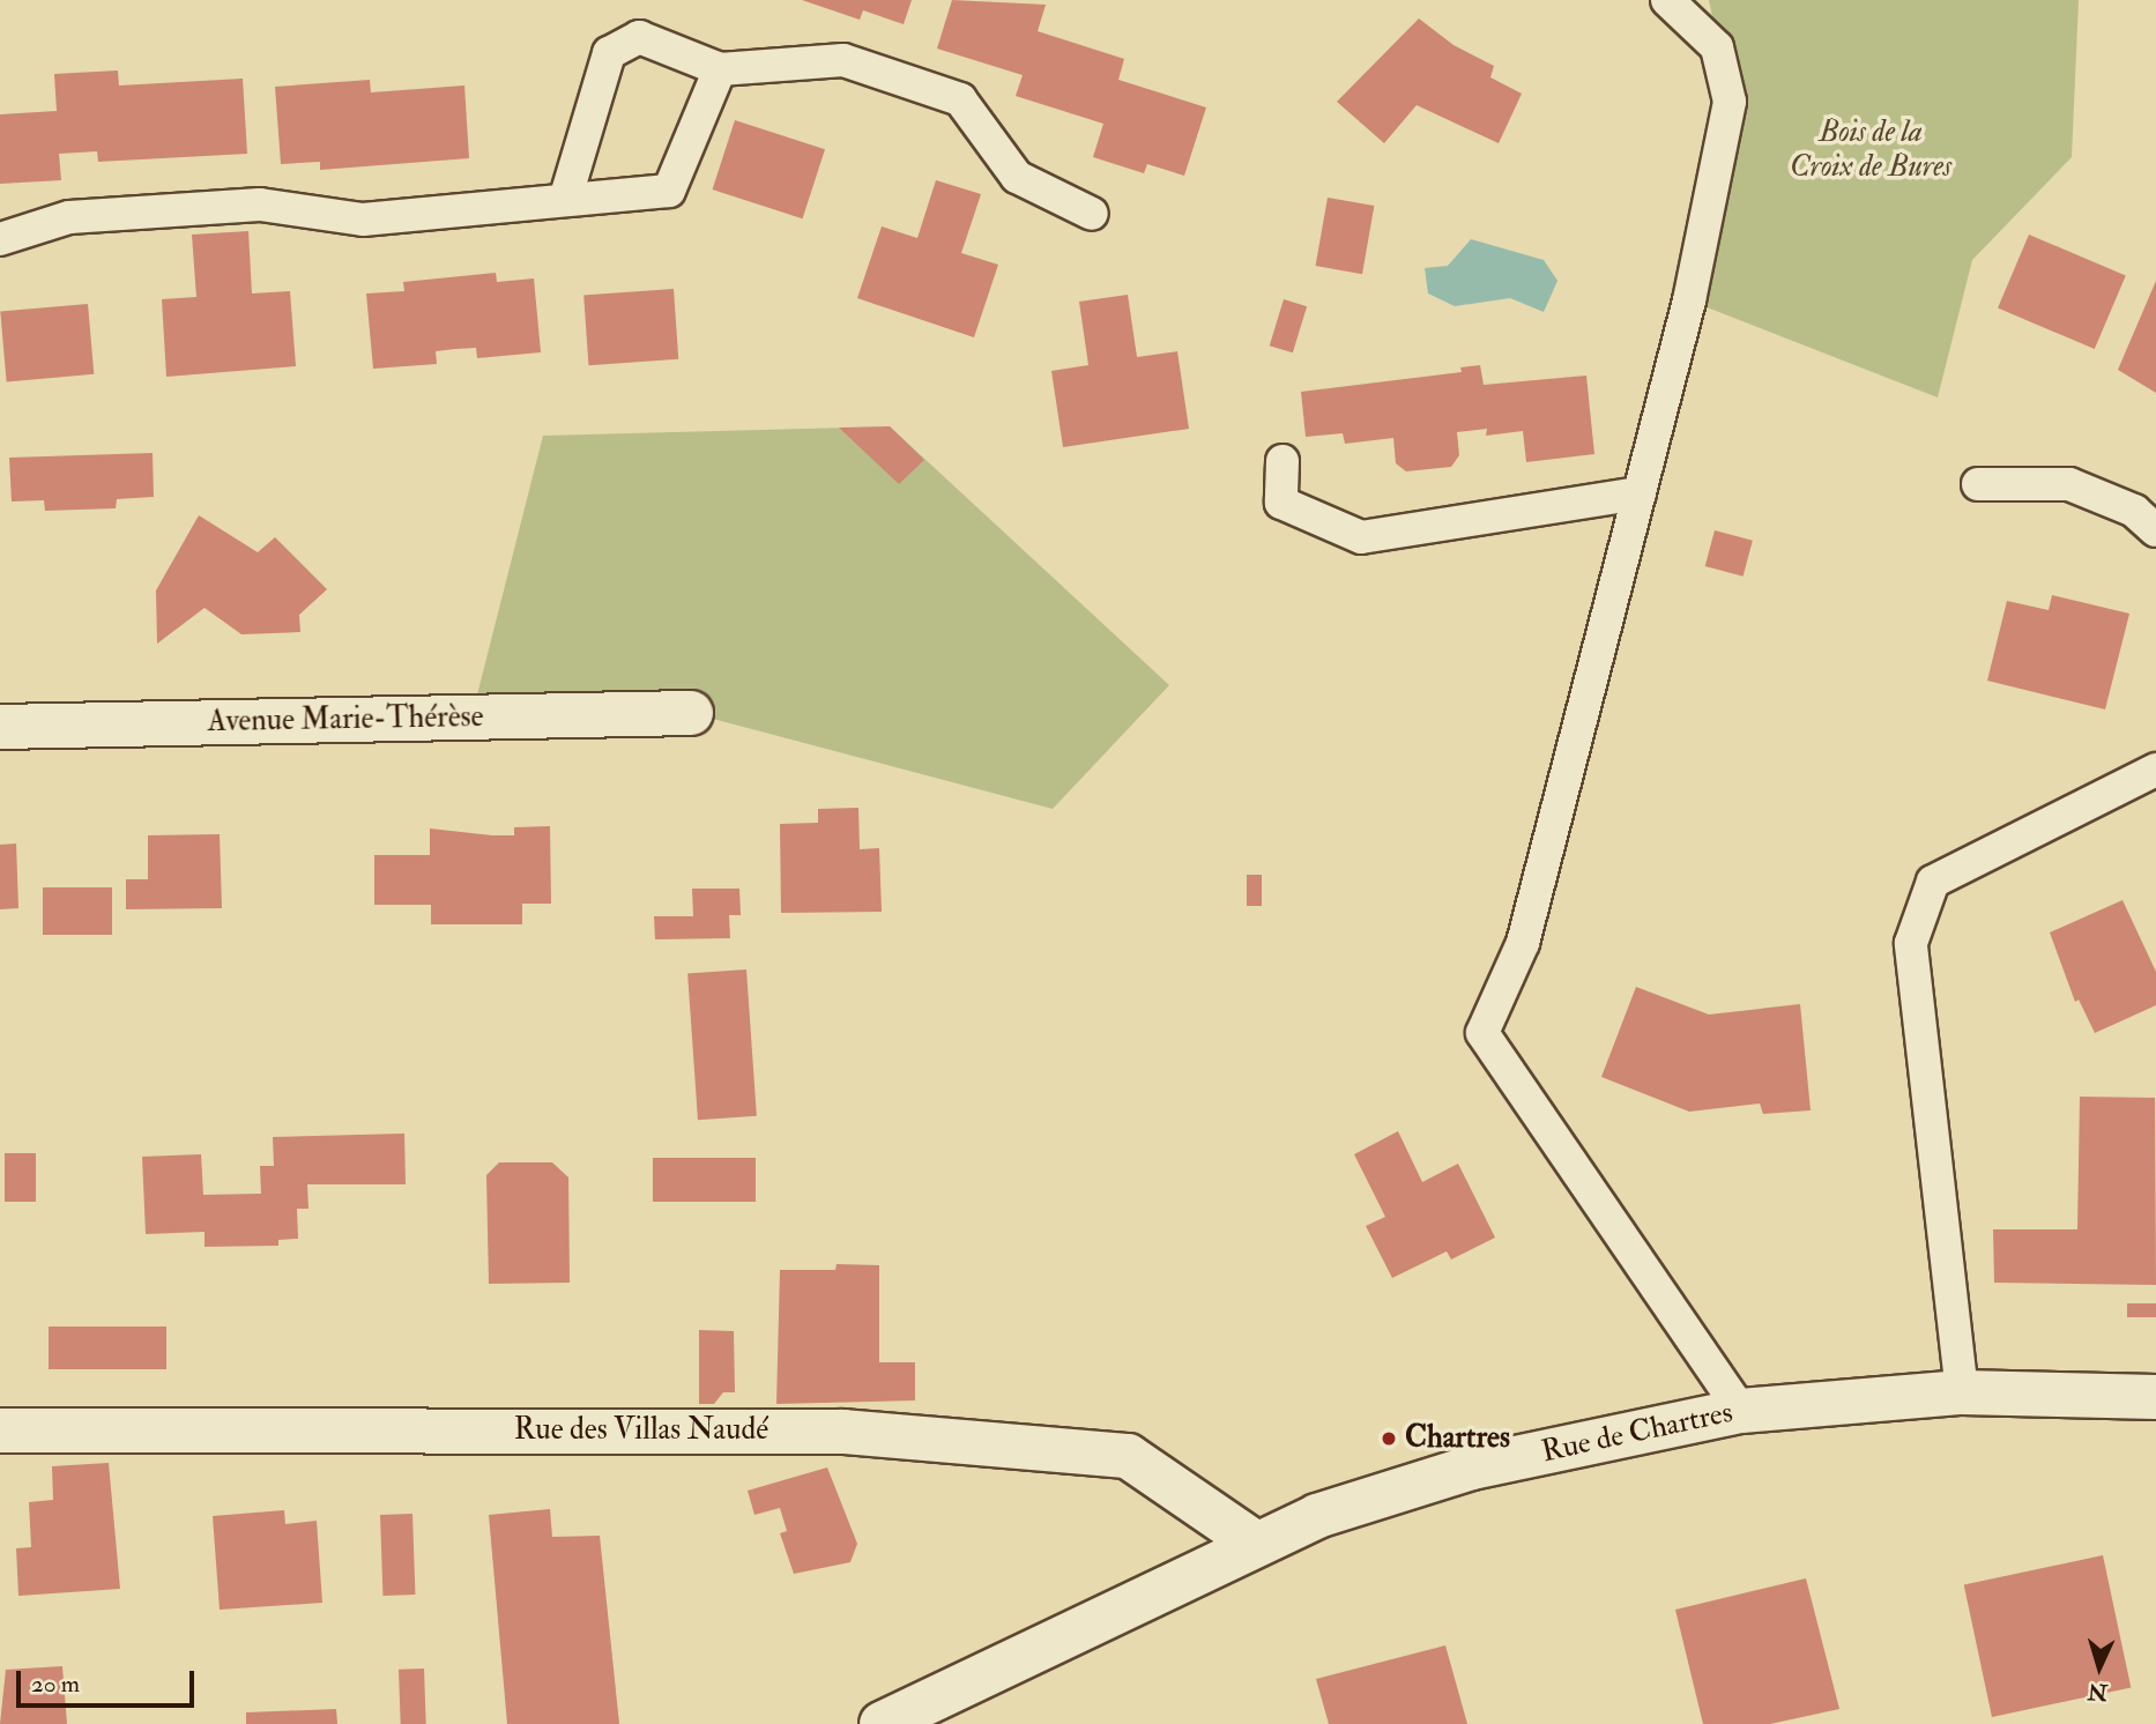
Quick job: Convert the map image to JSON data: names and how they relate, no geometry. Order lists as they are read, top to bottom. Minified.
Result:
{"streets":{"street":["Avenue Marie-Thérèse","Rue des Villas Naudé","Rue de Chartres"]},"crossings":[["Rue des Villas Naudé","Rue de Chartres"]],"parks":["Bois de la Croix de Bures"],"places":["Chartres"],"scale_bar":"20 m","north":"bottom"}
